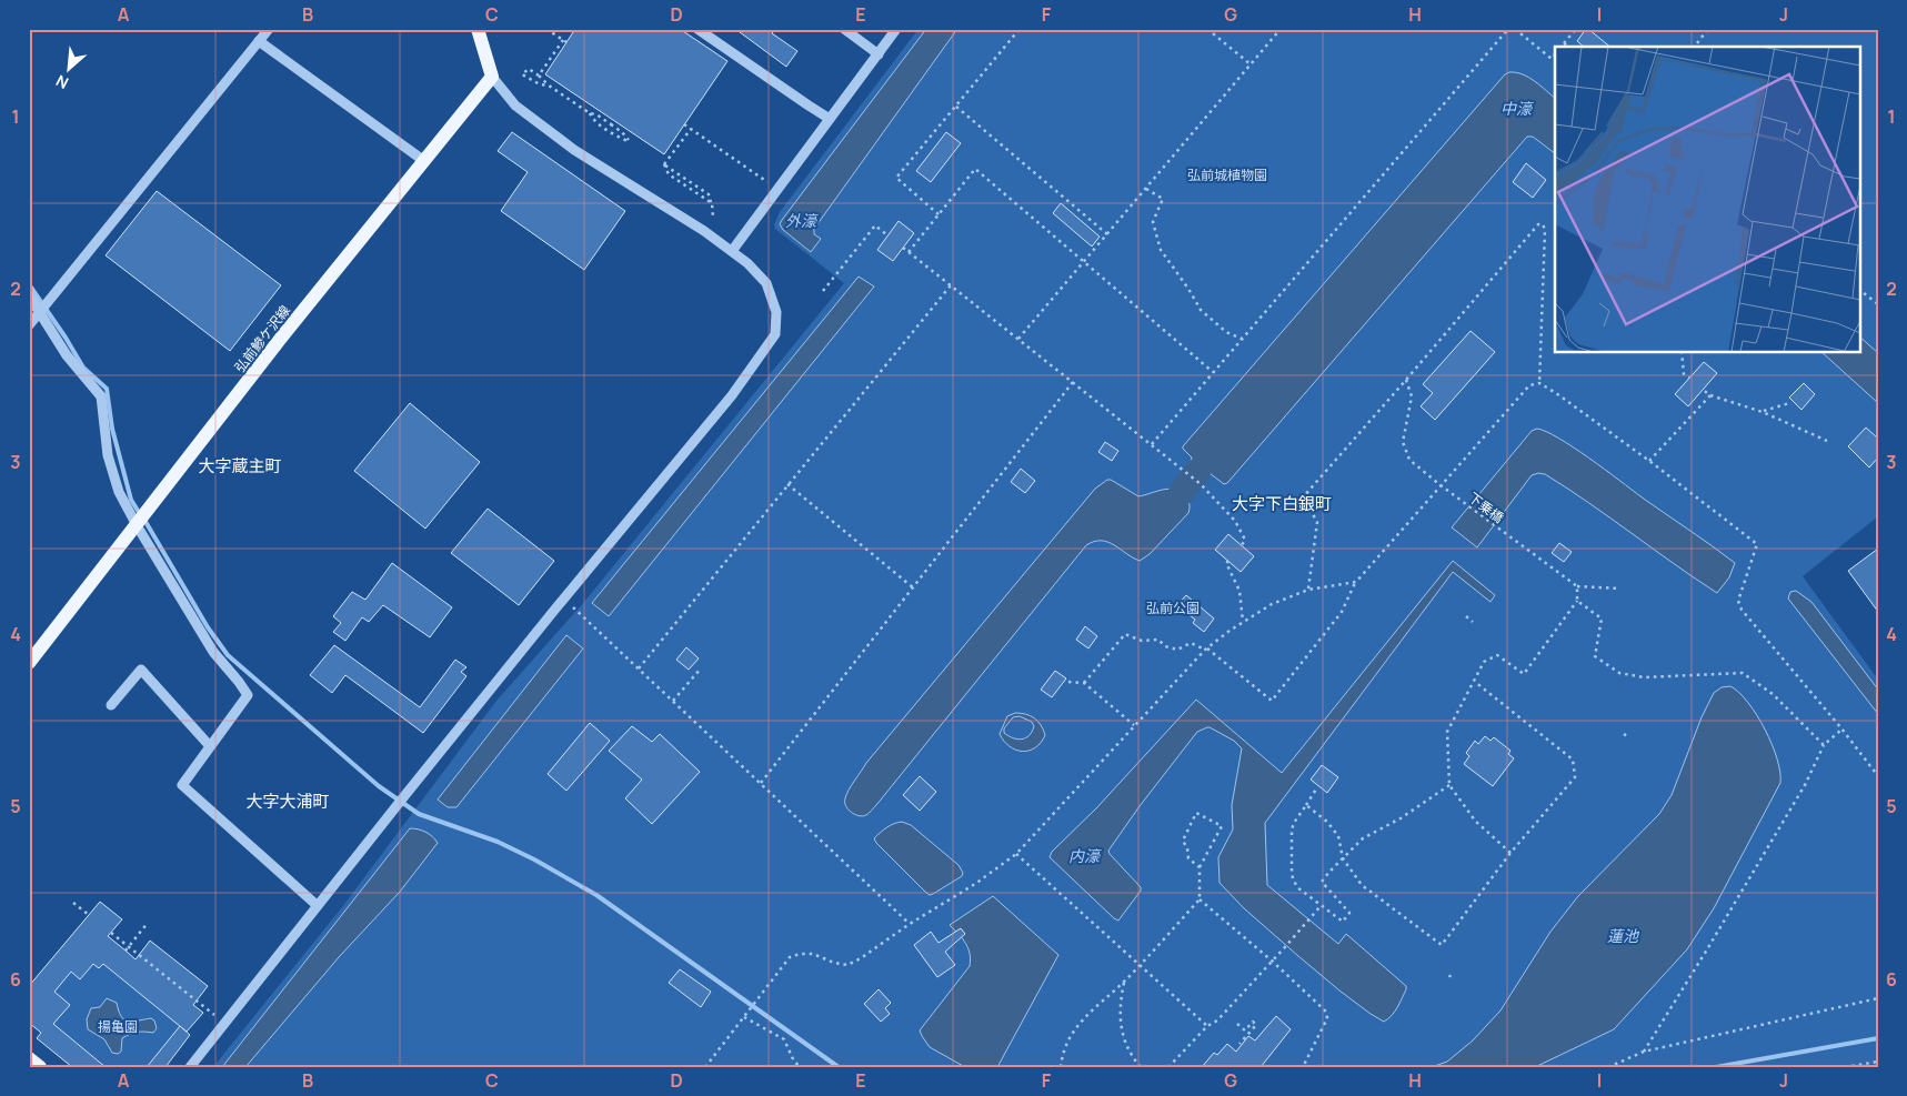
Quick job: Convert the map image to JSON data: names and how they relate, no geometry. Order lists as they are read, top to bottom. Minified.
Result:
{"streets":{"main road":["弘前鰺ケ沢線"],"path":["下乗橋"]},"districts":["大字蔵主町","大字下白銀町","大字大浦町"],"water":["中濠","外濠","内濠","蓮池"],"parks":["弘前城植物園","弘前公園","揚亀園"],"north":"bottom left","grid":{"columns":["A","B","C","D","E","F","G","H","I","J"],"rows":["1","2","3","4","5","6"]}}
